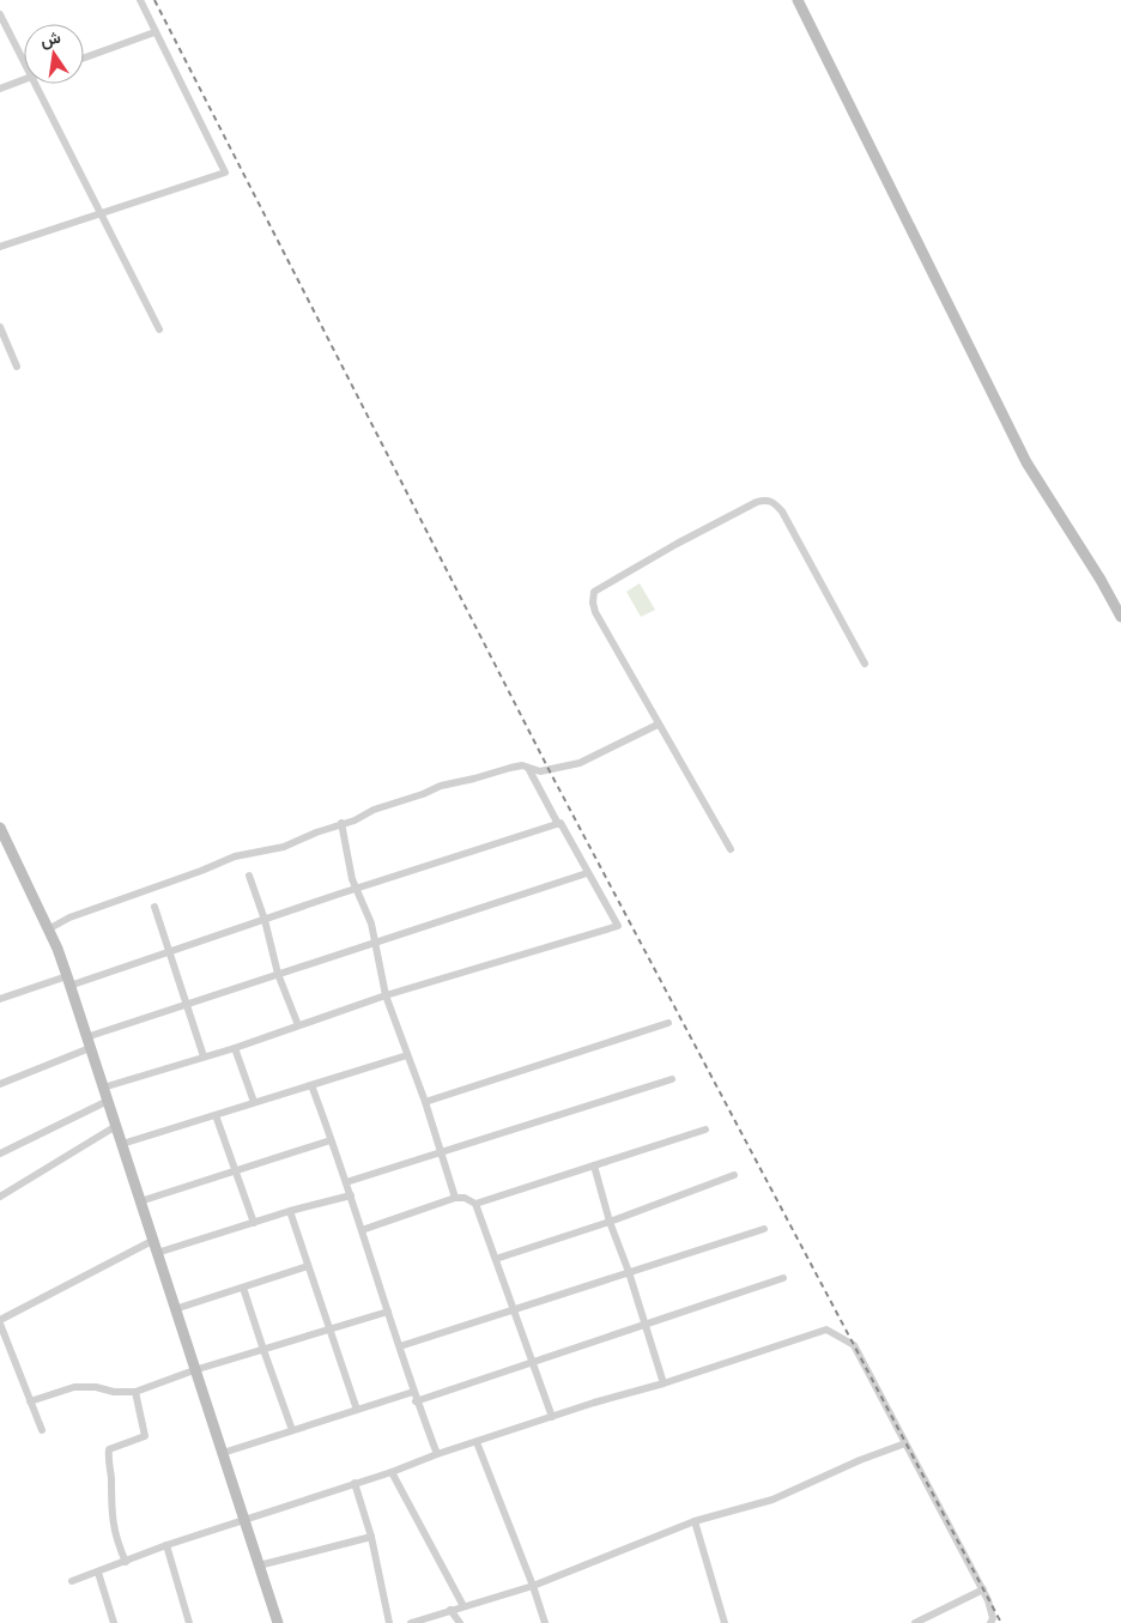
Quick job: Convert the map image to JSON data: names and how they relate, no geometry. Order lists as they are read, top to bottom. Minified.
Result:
{"north":"top"}
